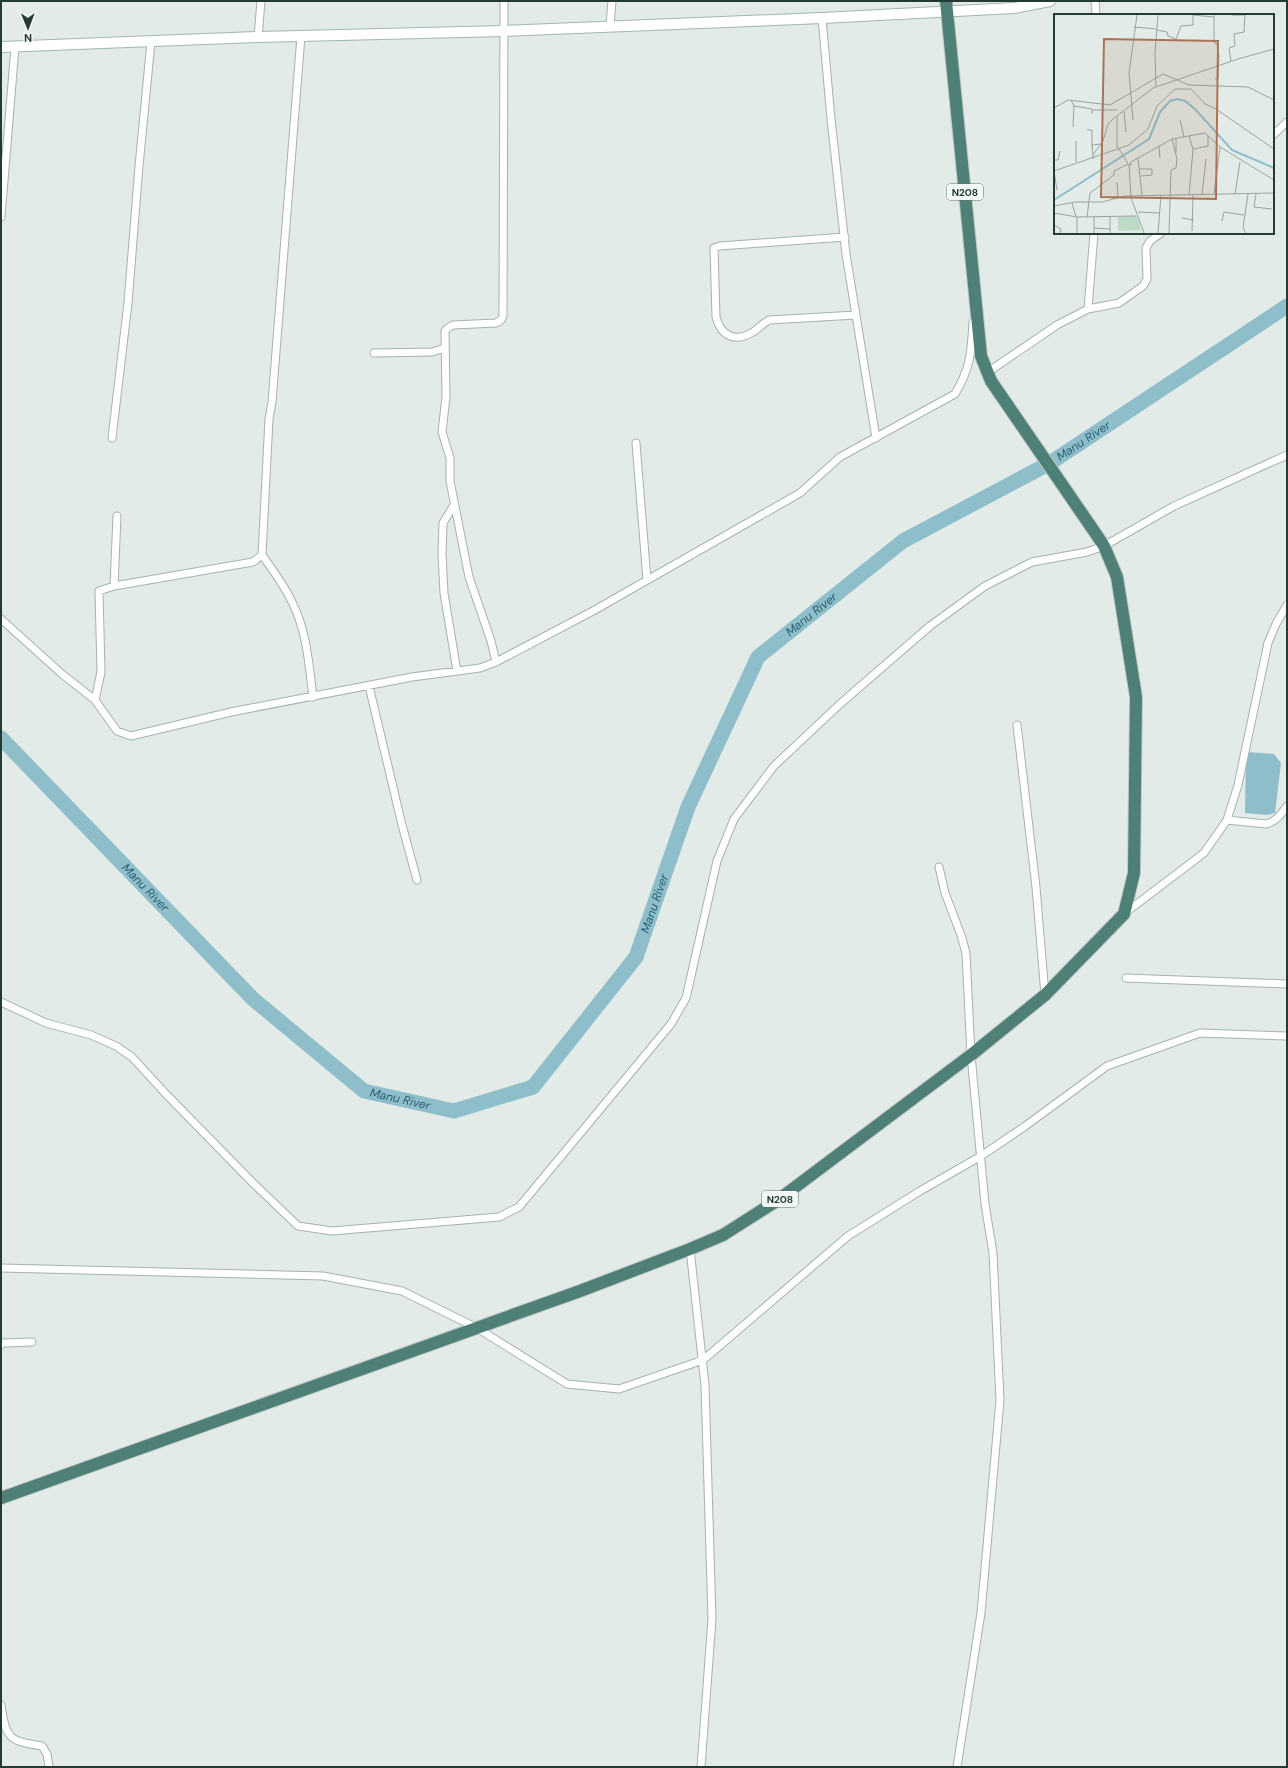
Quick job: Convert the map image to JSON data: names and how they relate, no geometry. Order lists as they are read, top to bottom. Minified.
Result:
{"streets":{"highway":["N208"]},"water":["Manu River"],"north":"bottom"}
